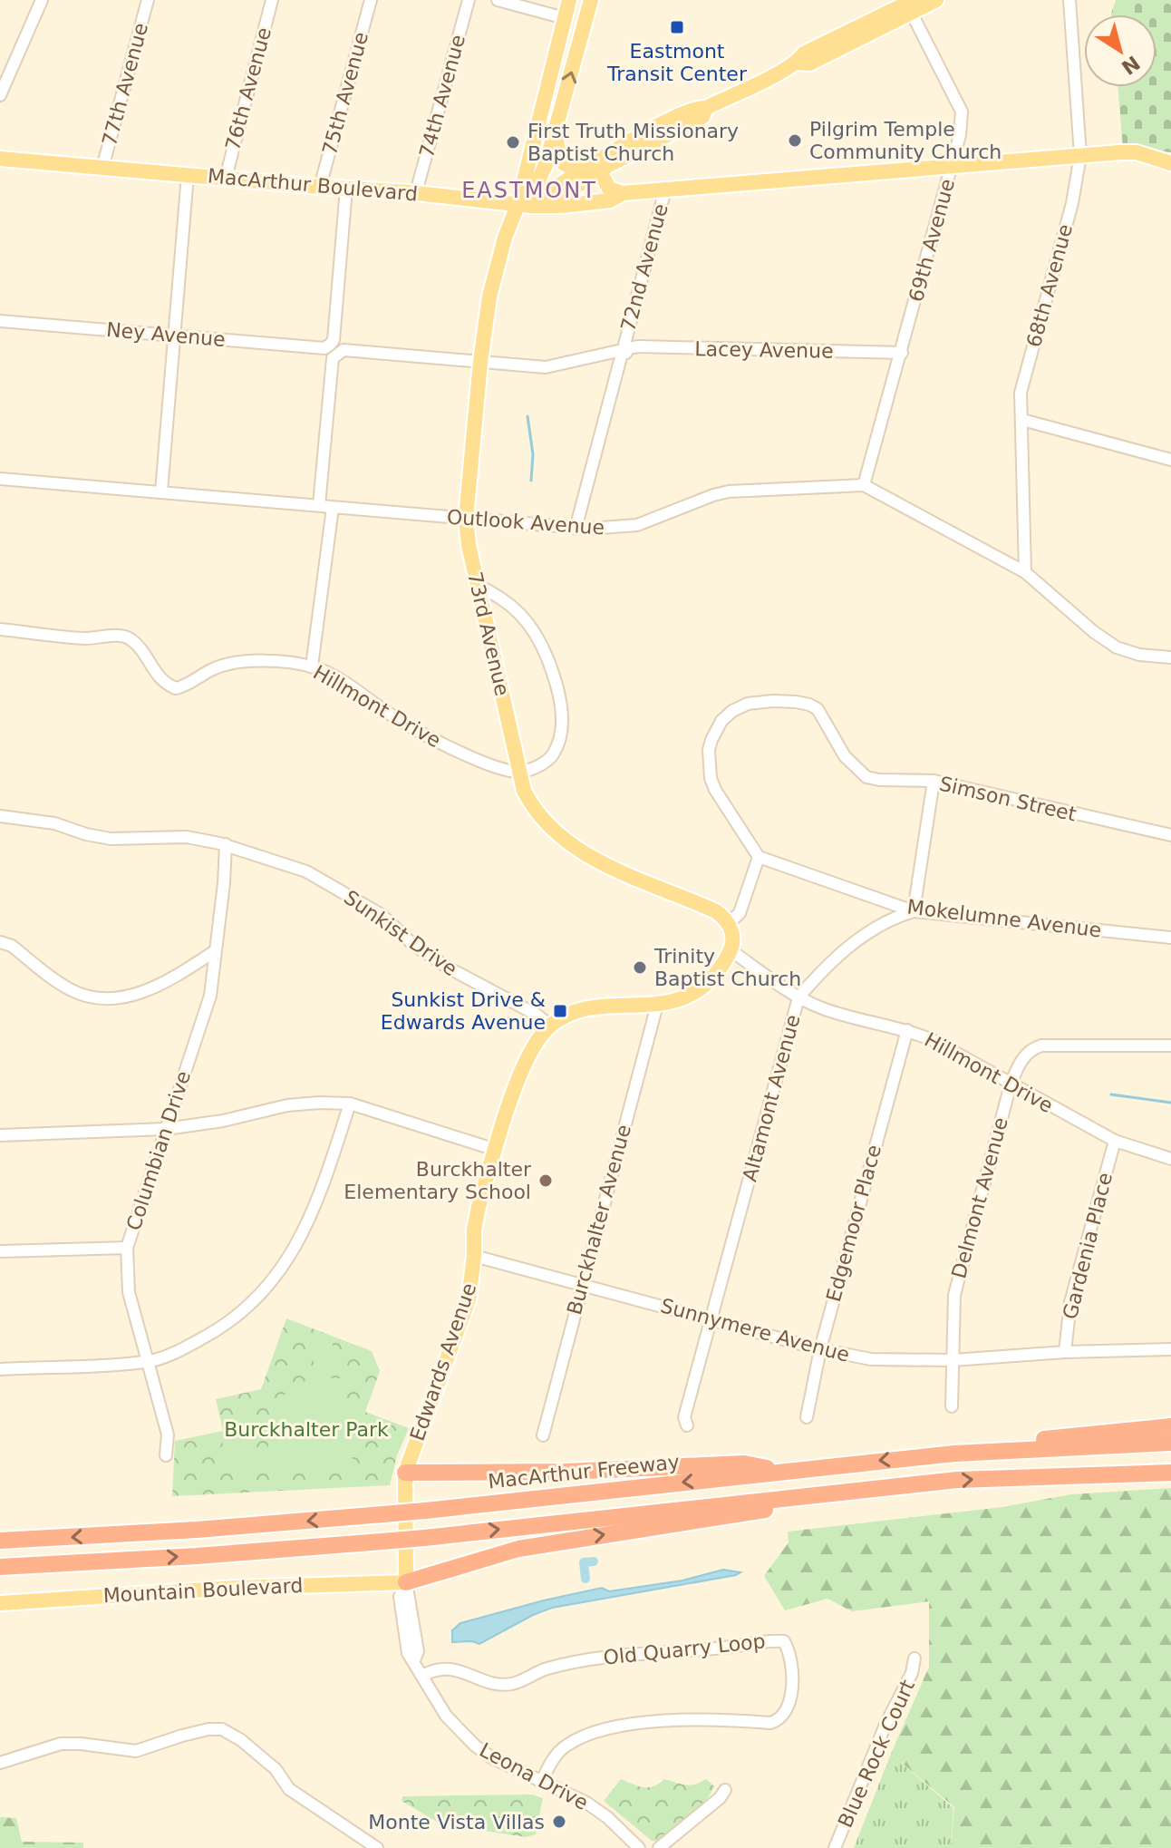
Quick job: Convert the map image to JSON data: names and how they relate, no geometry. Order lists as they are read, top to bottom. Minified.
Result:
{"streets":{"highway":["MacArthur Freeway"],"main road":["MacArthur Boulevard","73rd Avenue","Edwards Avenue","Mountain Boulevard"],"street":["77th Avenue","76th Avenue","75th Avenue","74th Avenue","69th Avenue","72nd Avenue","68th Avenue","Ney Avenue","Lacey Avenue","Outlook Avenue","Hillmont Drive","Simson Street","Mokelumne Avenue","Sunkist Drive","Altamont Avenue","Columbian Drive","Delmont Avenue","Burckhalter Avenue","Edgemoor Place","Gardenia Place","Sunnymere Avenue","Old Quarry Loop","Blue Rock Court","Leona Drive"]},"crossings":[["77th Avenue","MacArthur Boulevard"],["76th Avenue","MacArthur Boulevard"],["75th Avenue","MacArthur Boulevard"],["74th Avenue","MacArthur Boulevard"],["MacArthur Boulevard","69th Avenue"],["MacArthur Boulevard","72nd Avenue"],["MacArthur Boulevard","68th Avenue"],["MacArthur Boulevard","73rd Avenue"],["69th Avenue","Lacey Avenue"],["69th Avenue","Outlook Avenue"],["72nd Avenue","Ney Avenue"],["72nd Avenue","Lacey Avenue"],["72nd Avenue","Outlook Avenue"],["Ney Avenue","Lacey Avenue"],["Ney Avenue","73rd Avenue"],["Outlook Avenue","73rd Avenue"],["73rd Avenue","Hillmont Drive"],["Hillmont Drive","Altamont Avenue"],["Hillmont Drive","Delmont Avenue"],["Hillmont Drive","Edgemoor Place"],["Hillmont Drive","Gardenia Place"],["Simson Street","Mokelumne Avenue"],["Mokelumne Avenue","Altamont Avenue"],["Sunkist Drive","Columbian Drive"],["Sunkist Drive","Edwards Avenue"],["Altamont Avenue","Sunnymere Avenue"],["Delmont Avenue","Sunnymere Avenue"],["Burckhalter Avenue","Sunnymere Avenue"],["Edgemoor Place","Sunnymere Avenue"],["Gardenia Place","Sunnymere Avenue"],["Sunnymere Avenue","Edwards Avenue"],["Edwards Avenue","Mountain Boulevard"],["Edwards Avenue","Leona Drive"],["Mountain Boulevard","Leona Drive"],["Old Quarry Loop","Leona Drive"]],"districts":["EASTMONT"],"parks":["Burckhalter Park"],"places":{"transit":["Eastmont Transit Center","Sunkist Drive & Edwards Avenue"],"other":["Pilgrim Temple Community Church","First Truth Missionary Baptist Church","Trinity Baptist Church","Burckhalter Elementary School","Monte Vista Villas"]},"north":"bottom right"}
